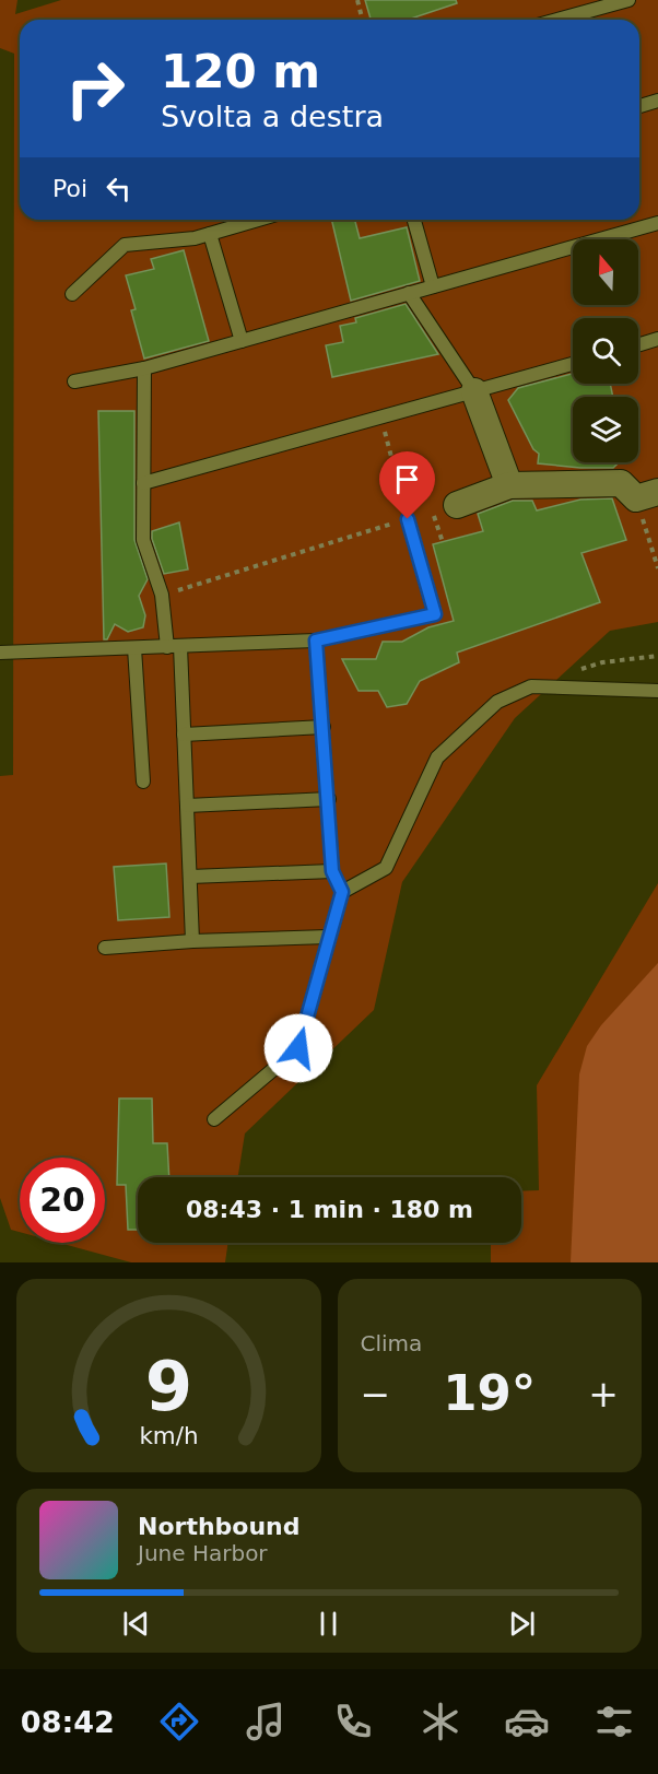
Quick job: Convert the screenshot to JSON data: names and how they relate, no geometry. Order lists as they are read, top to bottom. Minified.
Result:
{"north":"top","page":{"turn":["120 m","Svolta a destra"],"then":"Poi","limit":"20","trip":"08:43 · 1 min · 180 m","tile":"Clima","heat":["−","19°","+"],"song":["Northbound","June Harbor"],"tabs":"08:42","gauge":["9","km/h"]}}
